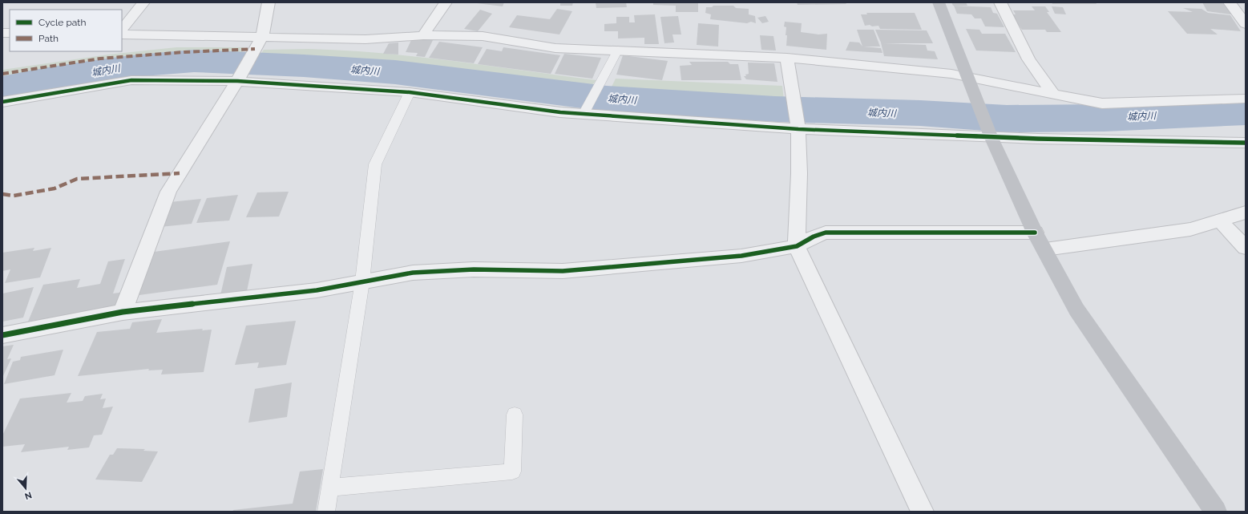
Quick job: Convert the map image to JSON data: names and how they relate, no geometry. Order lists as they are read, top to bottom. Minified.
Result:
{"water":["城内川"],"legend":["Cycle path","Path"],"north":"bottom"}
